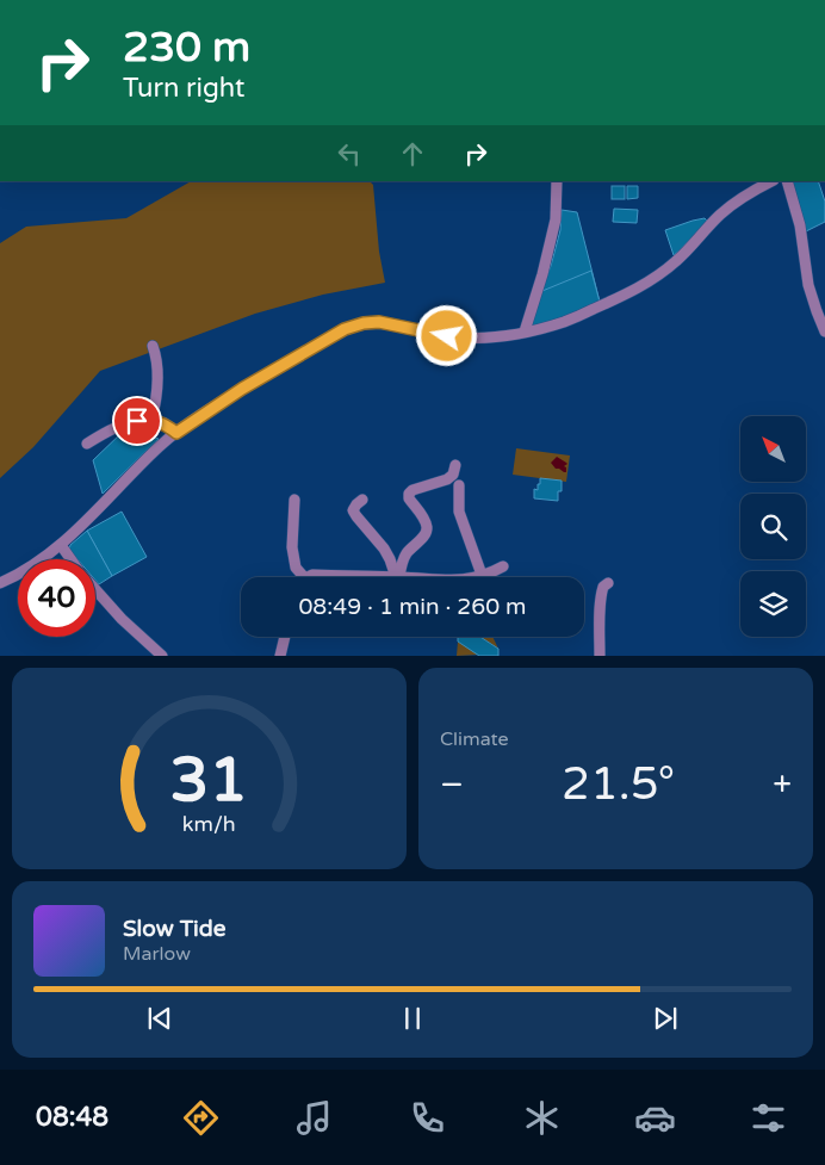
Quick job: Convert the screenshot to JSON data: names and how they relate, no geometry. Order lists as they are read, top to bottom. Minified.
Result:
{"north":"top left","page":{"turn":["230 m","Turn right"],"limit":"40","trip":"08:49 · 1 min · 260 m","tile":"Climate","heat":["−","21.5°","+"],"song":["Slow Tide","Marlow"],"tabs":"08:48","gauge":["31","km/h"]}}
